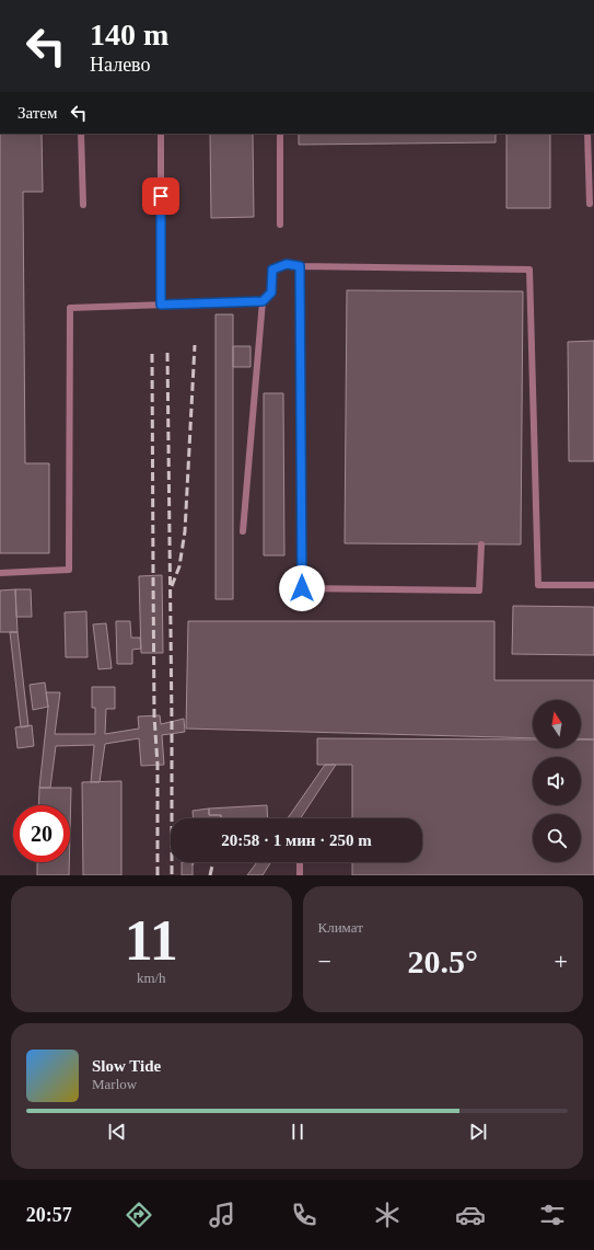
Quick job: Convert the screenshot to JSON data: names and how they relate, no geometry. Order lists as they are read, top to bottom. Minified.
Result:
{"north":"top","page":{"turn":["140 m","Налево"],"then":"Затем","limit":"20","trip":"20:58 · 1 мин · 250 m","tile":[["11","km/h"],"Климат"],"heat":["−","20.5°","+"],"song":["Slow Tide","Marlow"],"tabs":"20:57"}}
